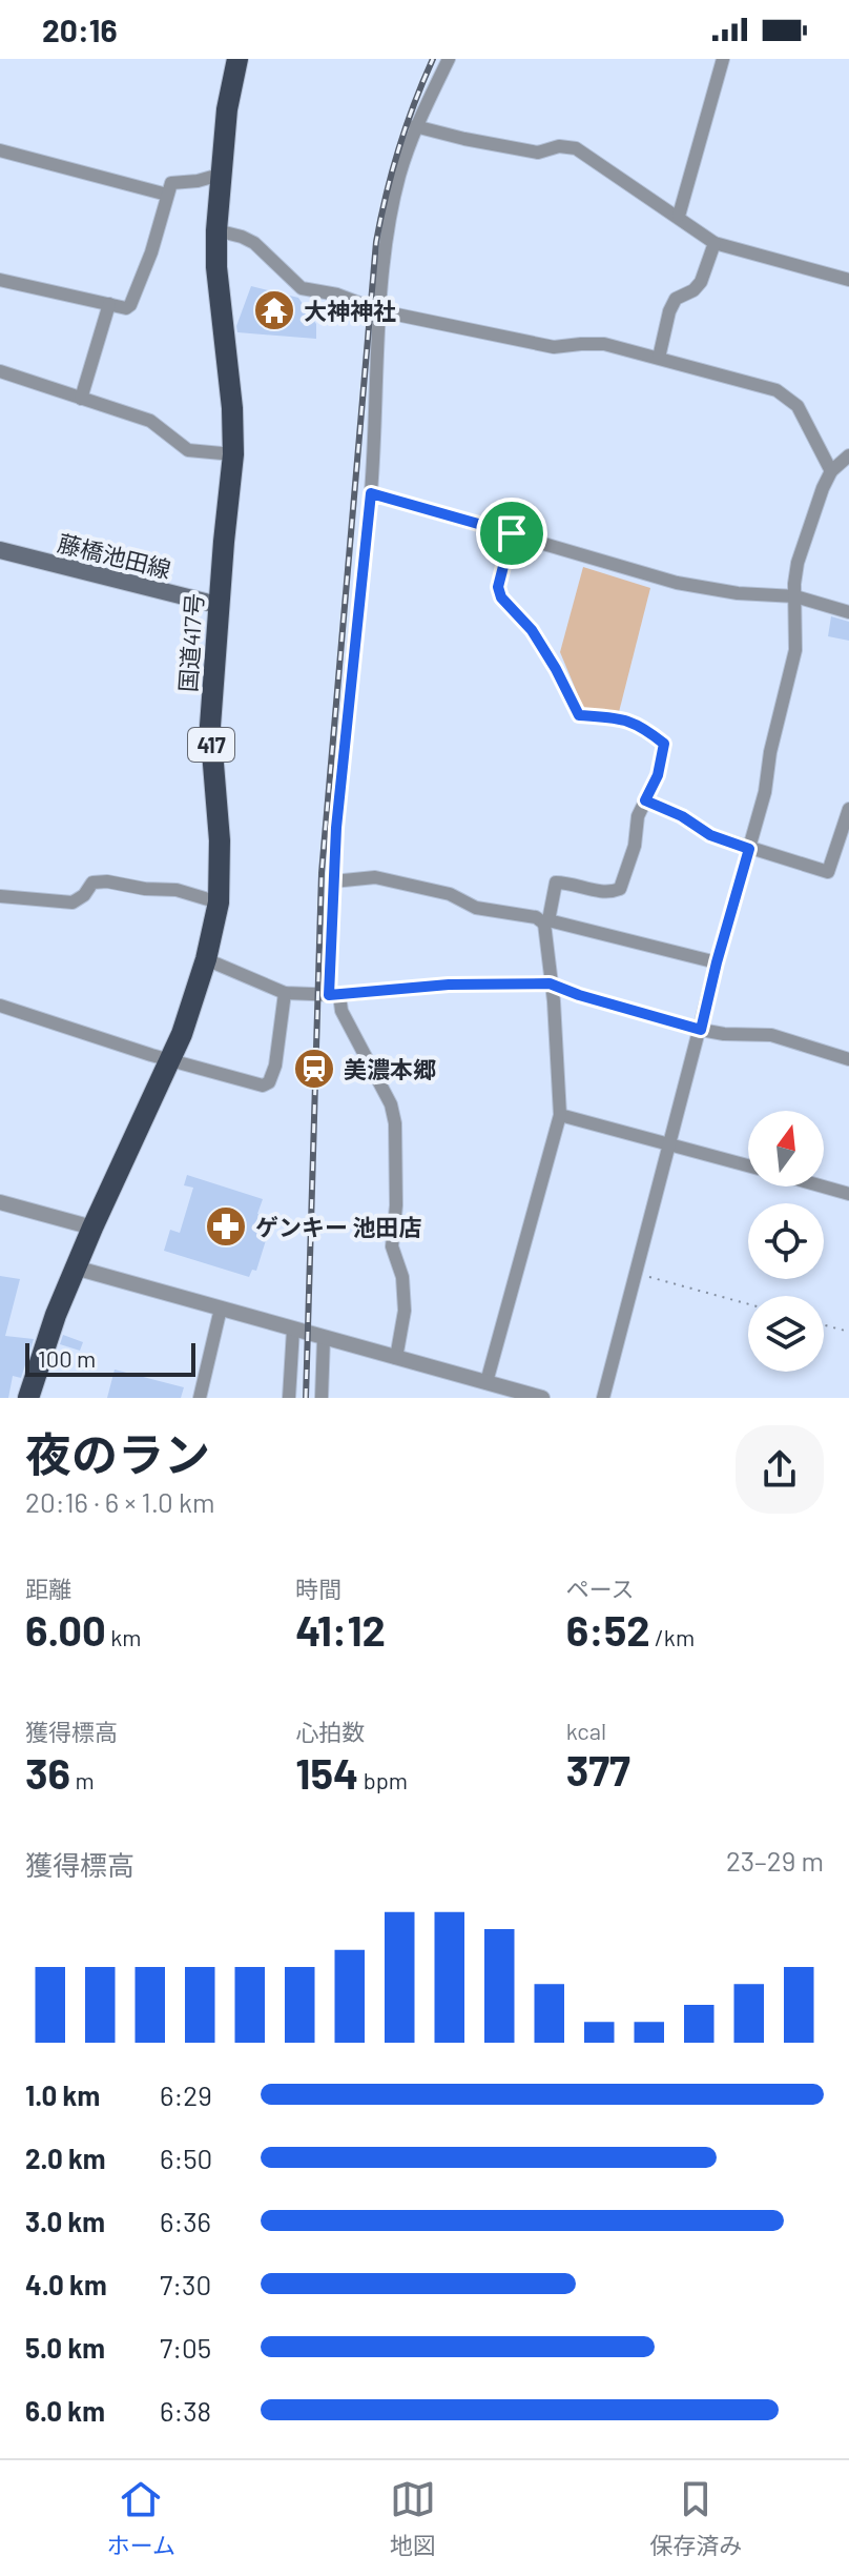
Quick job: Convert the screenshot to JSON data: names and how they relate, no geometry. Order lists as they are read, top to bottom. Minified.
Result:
{"streets":{"highway":["国道417号","417"],"main road":["藤橋池田線"]},"crossings":[["藤橋池田線","国道417号"]],"places":{"temple":["大神神社"],"station":["美濃本郷"],"pharmacy":["ゲンキー 池田店"]},"scale_bar":"100 m","north":"top","page":{"status":"20:16","scale":"100 m","heading":["夜のラン","20:16 · 6 × 1.0 km"],"stats":[["距離","6.00 km"],["時間","41:12"],["ペース","6:52 /km"],["獲得標高","36 m"],["心拍数","154 bpm"],["kcal","377"]],"chart":["獲得標高","23–29 m"],"list":[{"name":"1.0 km","note":"6:29"},{"name":"2.0 km","note":"6:50"},{"name":"3.0 km","note":"6:36"},{"name":"4.0 km","note":"7:30"},{"name":"5.0 km","note":"7:05"},{"name":"6.0 km","note":"6:38"}],"tabs":["ホーム","地図","保存済み"]}}
